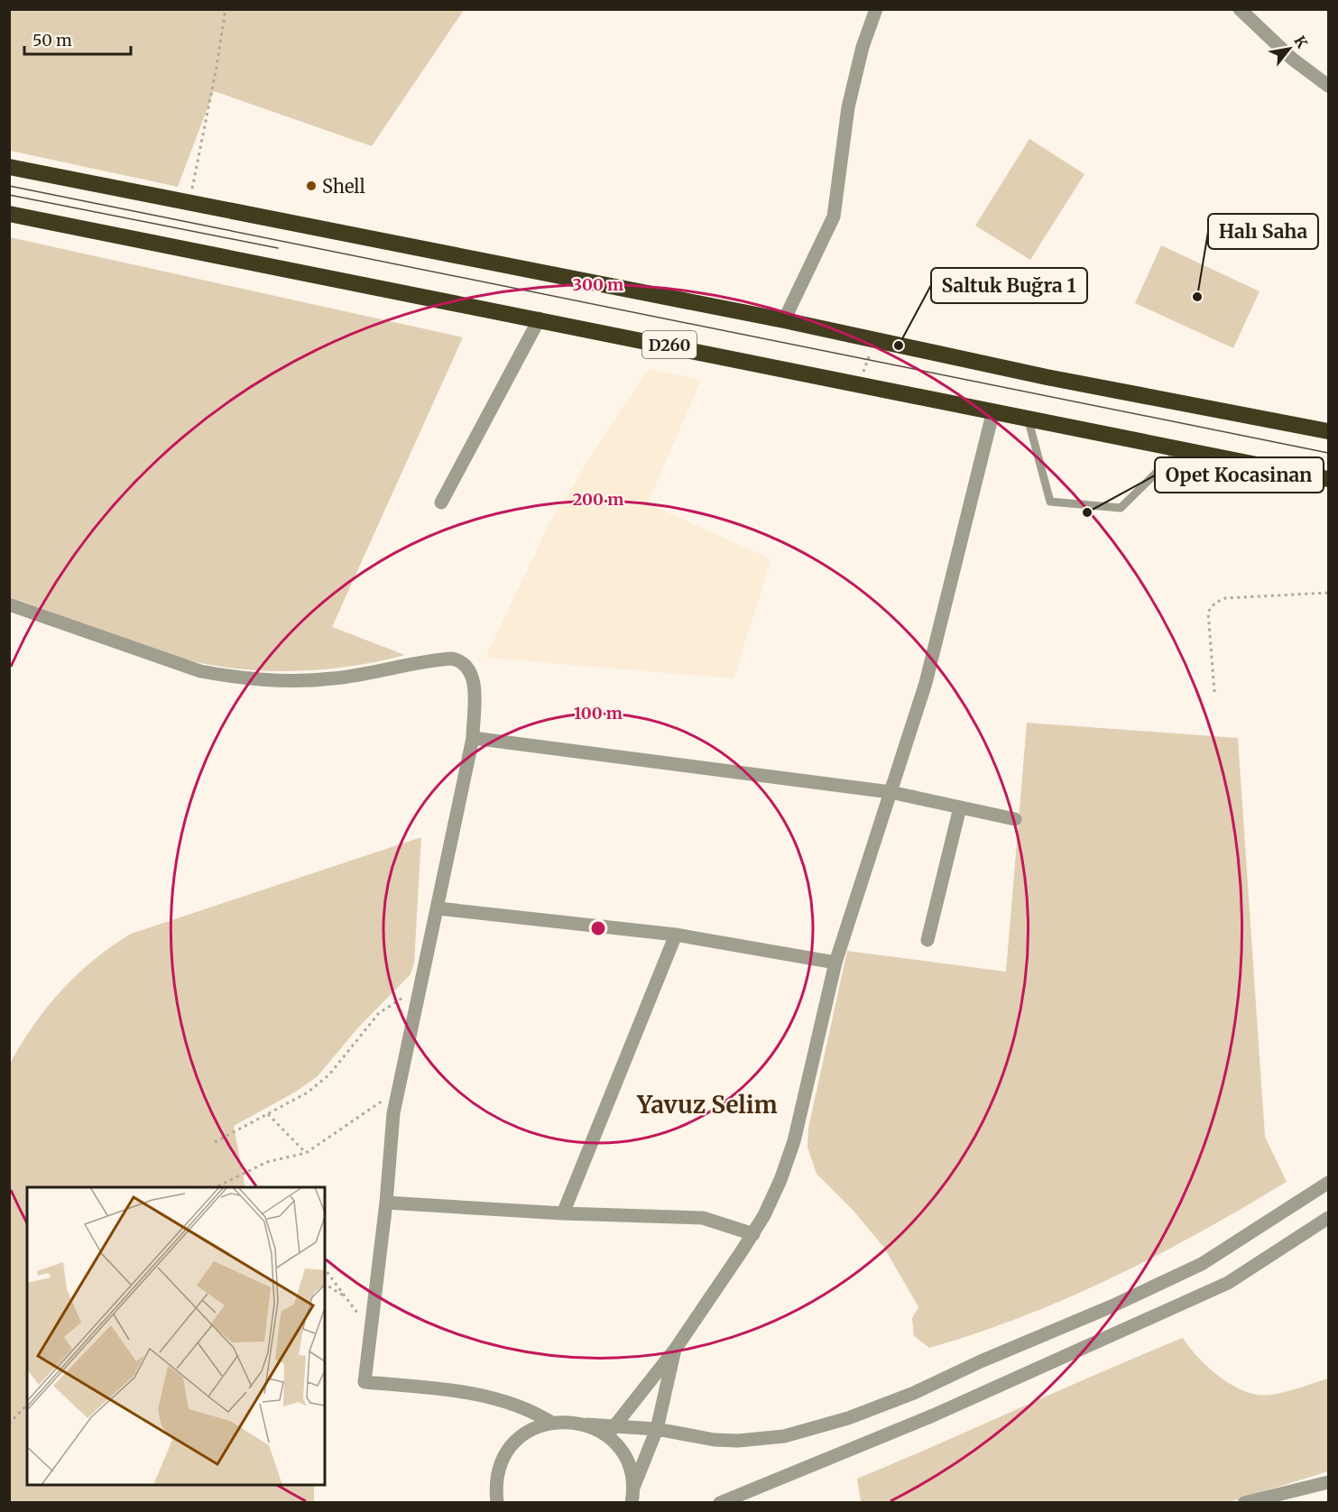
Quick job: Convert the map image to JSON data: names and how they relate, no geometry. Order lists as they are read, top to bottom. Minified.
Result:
{"streets":{"highway":["D260"]},"districts":["Yavuz Selim"],"places":["Shell","Halı Saha","Saltuk Buğra 1","Opet Kocasinan"],"scale_bar":"50 m","north":"top right","rings":["300 m","200 m","100 m"]}
